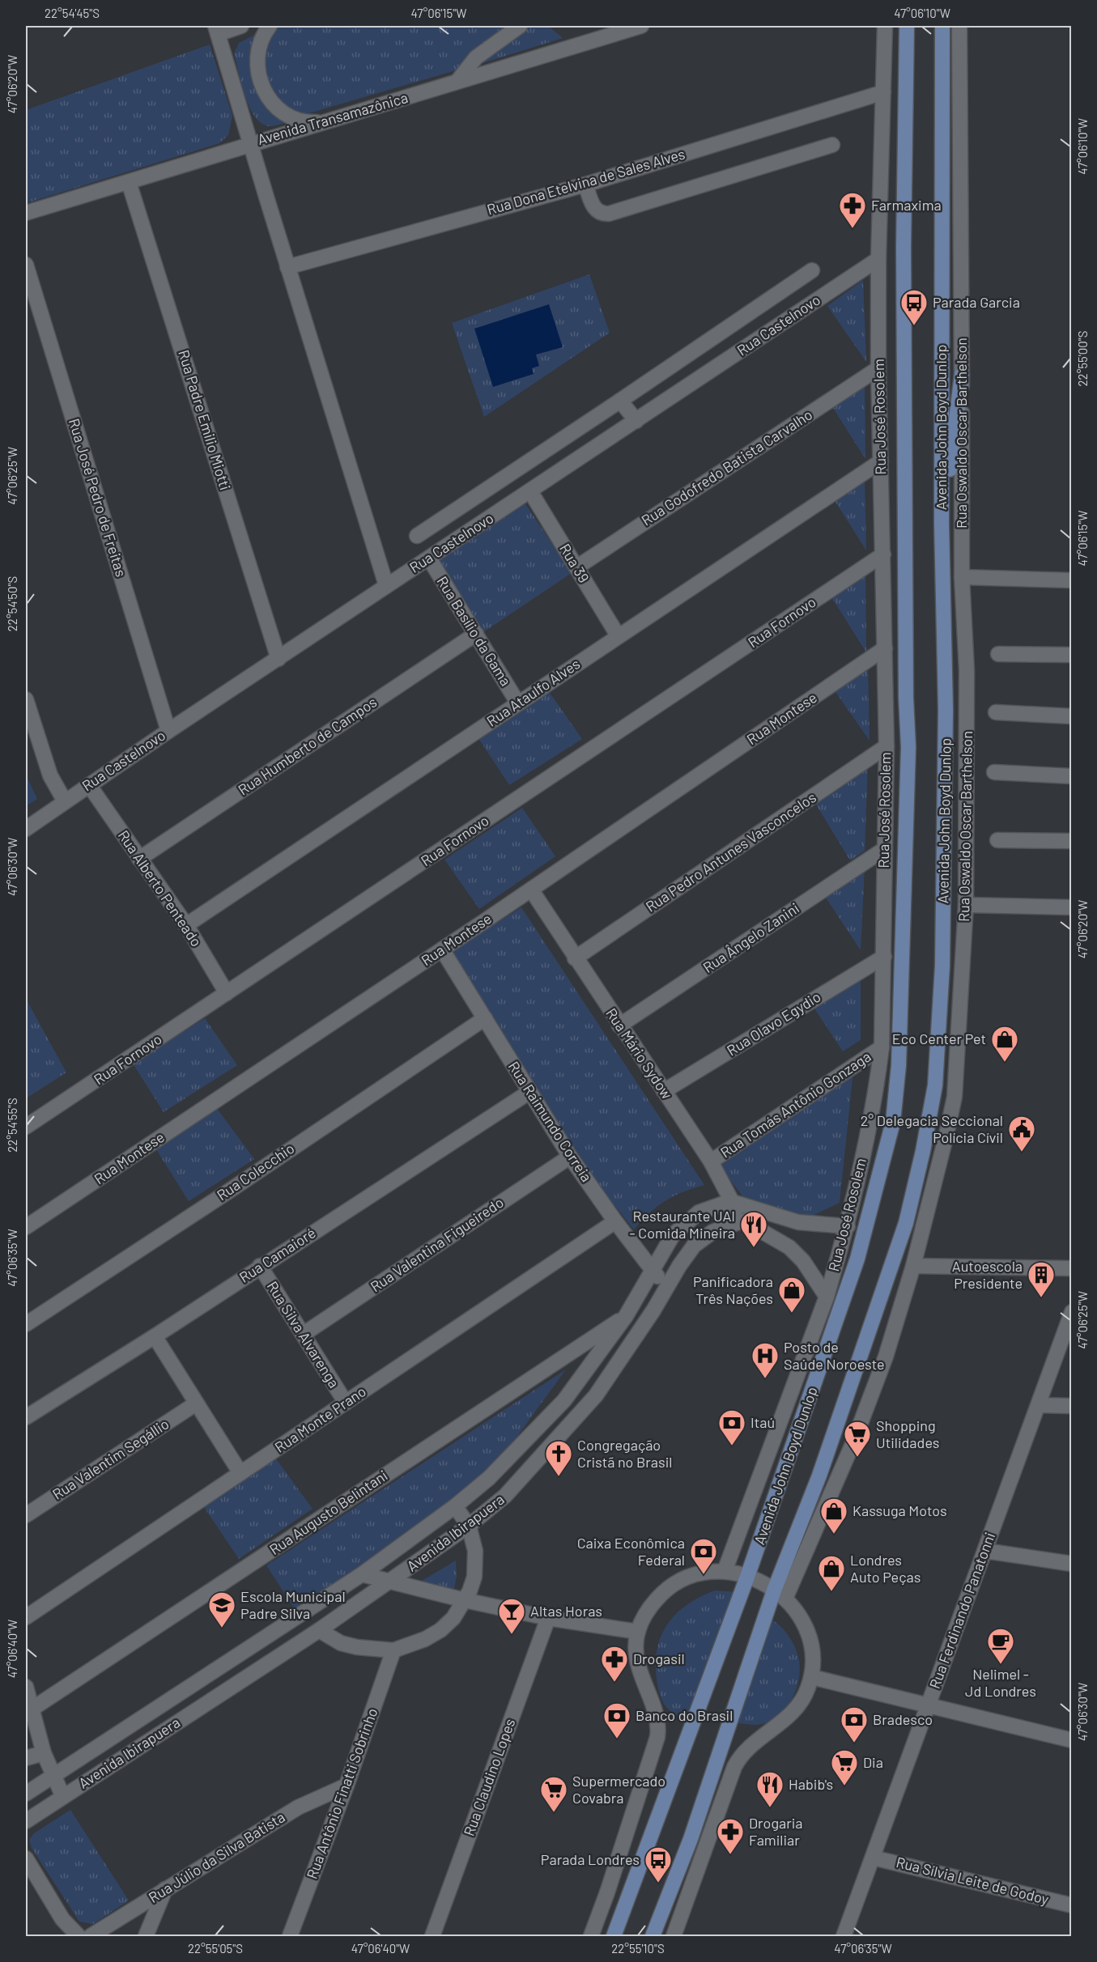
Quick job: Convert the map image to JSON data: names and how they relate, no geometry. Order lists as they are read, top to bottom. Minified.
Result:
{"streets":{"main road":["Avenida John Boyd Dunlop"],"street":["Avenida Transamazônica","Rua Dona Etelvina de Sales Alves","Rua Castelnovo","Rua José Rosolem","Rua Padre Emilio Miotti","Rua Oswaldo Oscar Barthelson","Rua Godofredo Batista Carvalho","Rua José Pedro de Freitas","Rua 39","Rua Fornovo","Rua Basílio da Gama","Rua Ataulfo Alves","Rua Montese","Rua Humberto de Campos","Rua Pedro Antunes Vasconcelos","Rua Alberto Penteado","Rua Ângelo Zanini","Rua Olavo Egydio","Rua Mário Sydow","Rua Tomás Antônio Gonzaga","Rua Raimundo Correia","Rua Colecchio","Rua Valentina Figueiredo","Rua Camaioré","Rua Silva Alvarenga","Rua Monte Prano","Rua Valentim Segállio","Rua Augusto Belintani","Avenida Ibirapuera","Rua Ferdinando Panatonni","Rua Claudino Lopes","Rua Antônio Finatti Sobrinho","Rua Júlio da Silva Batista","Rua Sílvia Leite de Godoy"]},"crossings":[["Avenida Transamazônica","Rua Padre Emilio Miotti"],["Rua Dona Etelvina de Sales Alves","Rua José Rosolem"],["Rua Castelnovo","Rua José Rosolem"],["Rua Castelnovo","Rua Padre Emilio Miotti"],["Rua Castelnovo","Rua José Pedro de Freitas"],["Rua Castelnovo","Rua 39"],["Rua Castelnovo","Rua Basílio da Gama"],["Rua Castelnovo","Rua Alberto Penteado"],["Rua José Rosolem","Rua Godofredo Batista Carvalho"],["Rua José Rosolem","Rua Fornovo"],["Rua José Rosolem","Rua Ataulfo Alves"],["Rua José Rosolem","Rua Montese"],["Rua José Rosolem","Rua Pedro Antunes Vasconcelos"],["Rua José Rosolem","Rua Ângelo Zanini"],["Rua José Rosolem","Rua Olavo Egydio"],["Rua José Rosolem","Rua Tomás Antônio Gonzaga"],["Avenida John Boyd Dunlop","Rua Oswaldo Oscar Barthelson"],["Rua Godofredo Batista Carvalho","Rua 39"],["Rua 39","Rua Ataulfo Alves"],["Rua Fornovo","Rua Alberto Penteado"],["Rua Basílio da Gama","Rua Ataulfo Alves"],["Rua Basílio da Gama","Rua Humberto de Campos"],["Rua Ataulfo Alves","Rua Alberto Penteado"],["Rua Montese","Rua Mário Sydow"],["Rua Montese","Rua Raimundo Correia"],["Rua Humberto de Campos","Rua Alberto Penteado"],["Rua Pedro Antunes Vasconcelos","Rua Mário Sydow"],["Rua Ângelo Zanini","Rua Mário Sydow"],["Rua Olavo Egydio","Rua Mário Sydow"],["Rua Mário Sydow","Rua Tomás Antônio Gonzaga"],["Rua Mário Sydow","Avenida Ibirapuera"],["Rua Raimundo Correia","Rua Colecchio"],["Rua Raimundo Correia","Rua Valentina Figueiredo"],["Rua Raimundo Correia","Rua Camaioré"],["Rua Raimundo Correia","Rua Monte Prano"],["Rua Raimundo Correia","Avenida Ibirapuera"],["Rua Valentina Figueiredo","Rua Silva Alvarenga"],["Rua Camaioré","Rua Silva Alvarenga"],["Rua Silva Alvarenga","Rua Monte Prano"],["Rua Augusto Belintani","Avenida Ibirapuera"],["Rua Ferdinando Panatonni","Rua Sílvia Leite de Godoy"],["Rua Antônio Finatti Sobrinho","Rua Júlio da Silva Batista"]],"places":{"pharmacy":["Farmaxima","Drogasil","Drogaria Familiar"],"bus stop":["Parada Garcia","Parada Londres"],"shop":["Eco Center Pet","Panificadora Três Nações","Kassuga Motos","Londres Auto Peças"],"public building":["2° Delegacia Seccional Polícia Cívil"],"restaurant":["Restaurante UAI - Comida Mineira","Habib's"],"building":["Autoescola Presidente"],"hospital":["Posto de Saúde Noroeste"],"bank":["Itaú","Caixa Econômica Federal","Banco do Brasil","Bradesco"],"supermarket":["Shopping Utilidades","Dia","Supermercado Covabra"],"church":["Congregação Cristã no Brasil"],"school or university":["Escola Municipal Padre Silva"],"bar":["Altas Horas"],"cafe":["Nelimel - Jd Londres"]},"coordinates":["22°54'45\"S","47°06'15\"W","47°06'10\"W","47°06'20\"W","22°55'00\"S","47°06'25\"W","22°54'50\"S","47°06'30\"W","22°54'55\"S","47°06'35\"W","47°06'40\"W","22°55'05\"S","22°55'10\"S"]}
